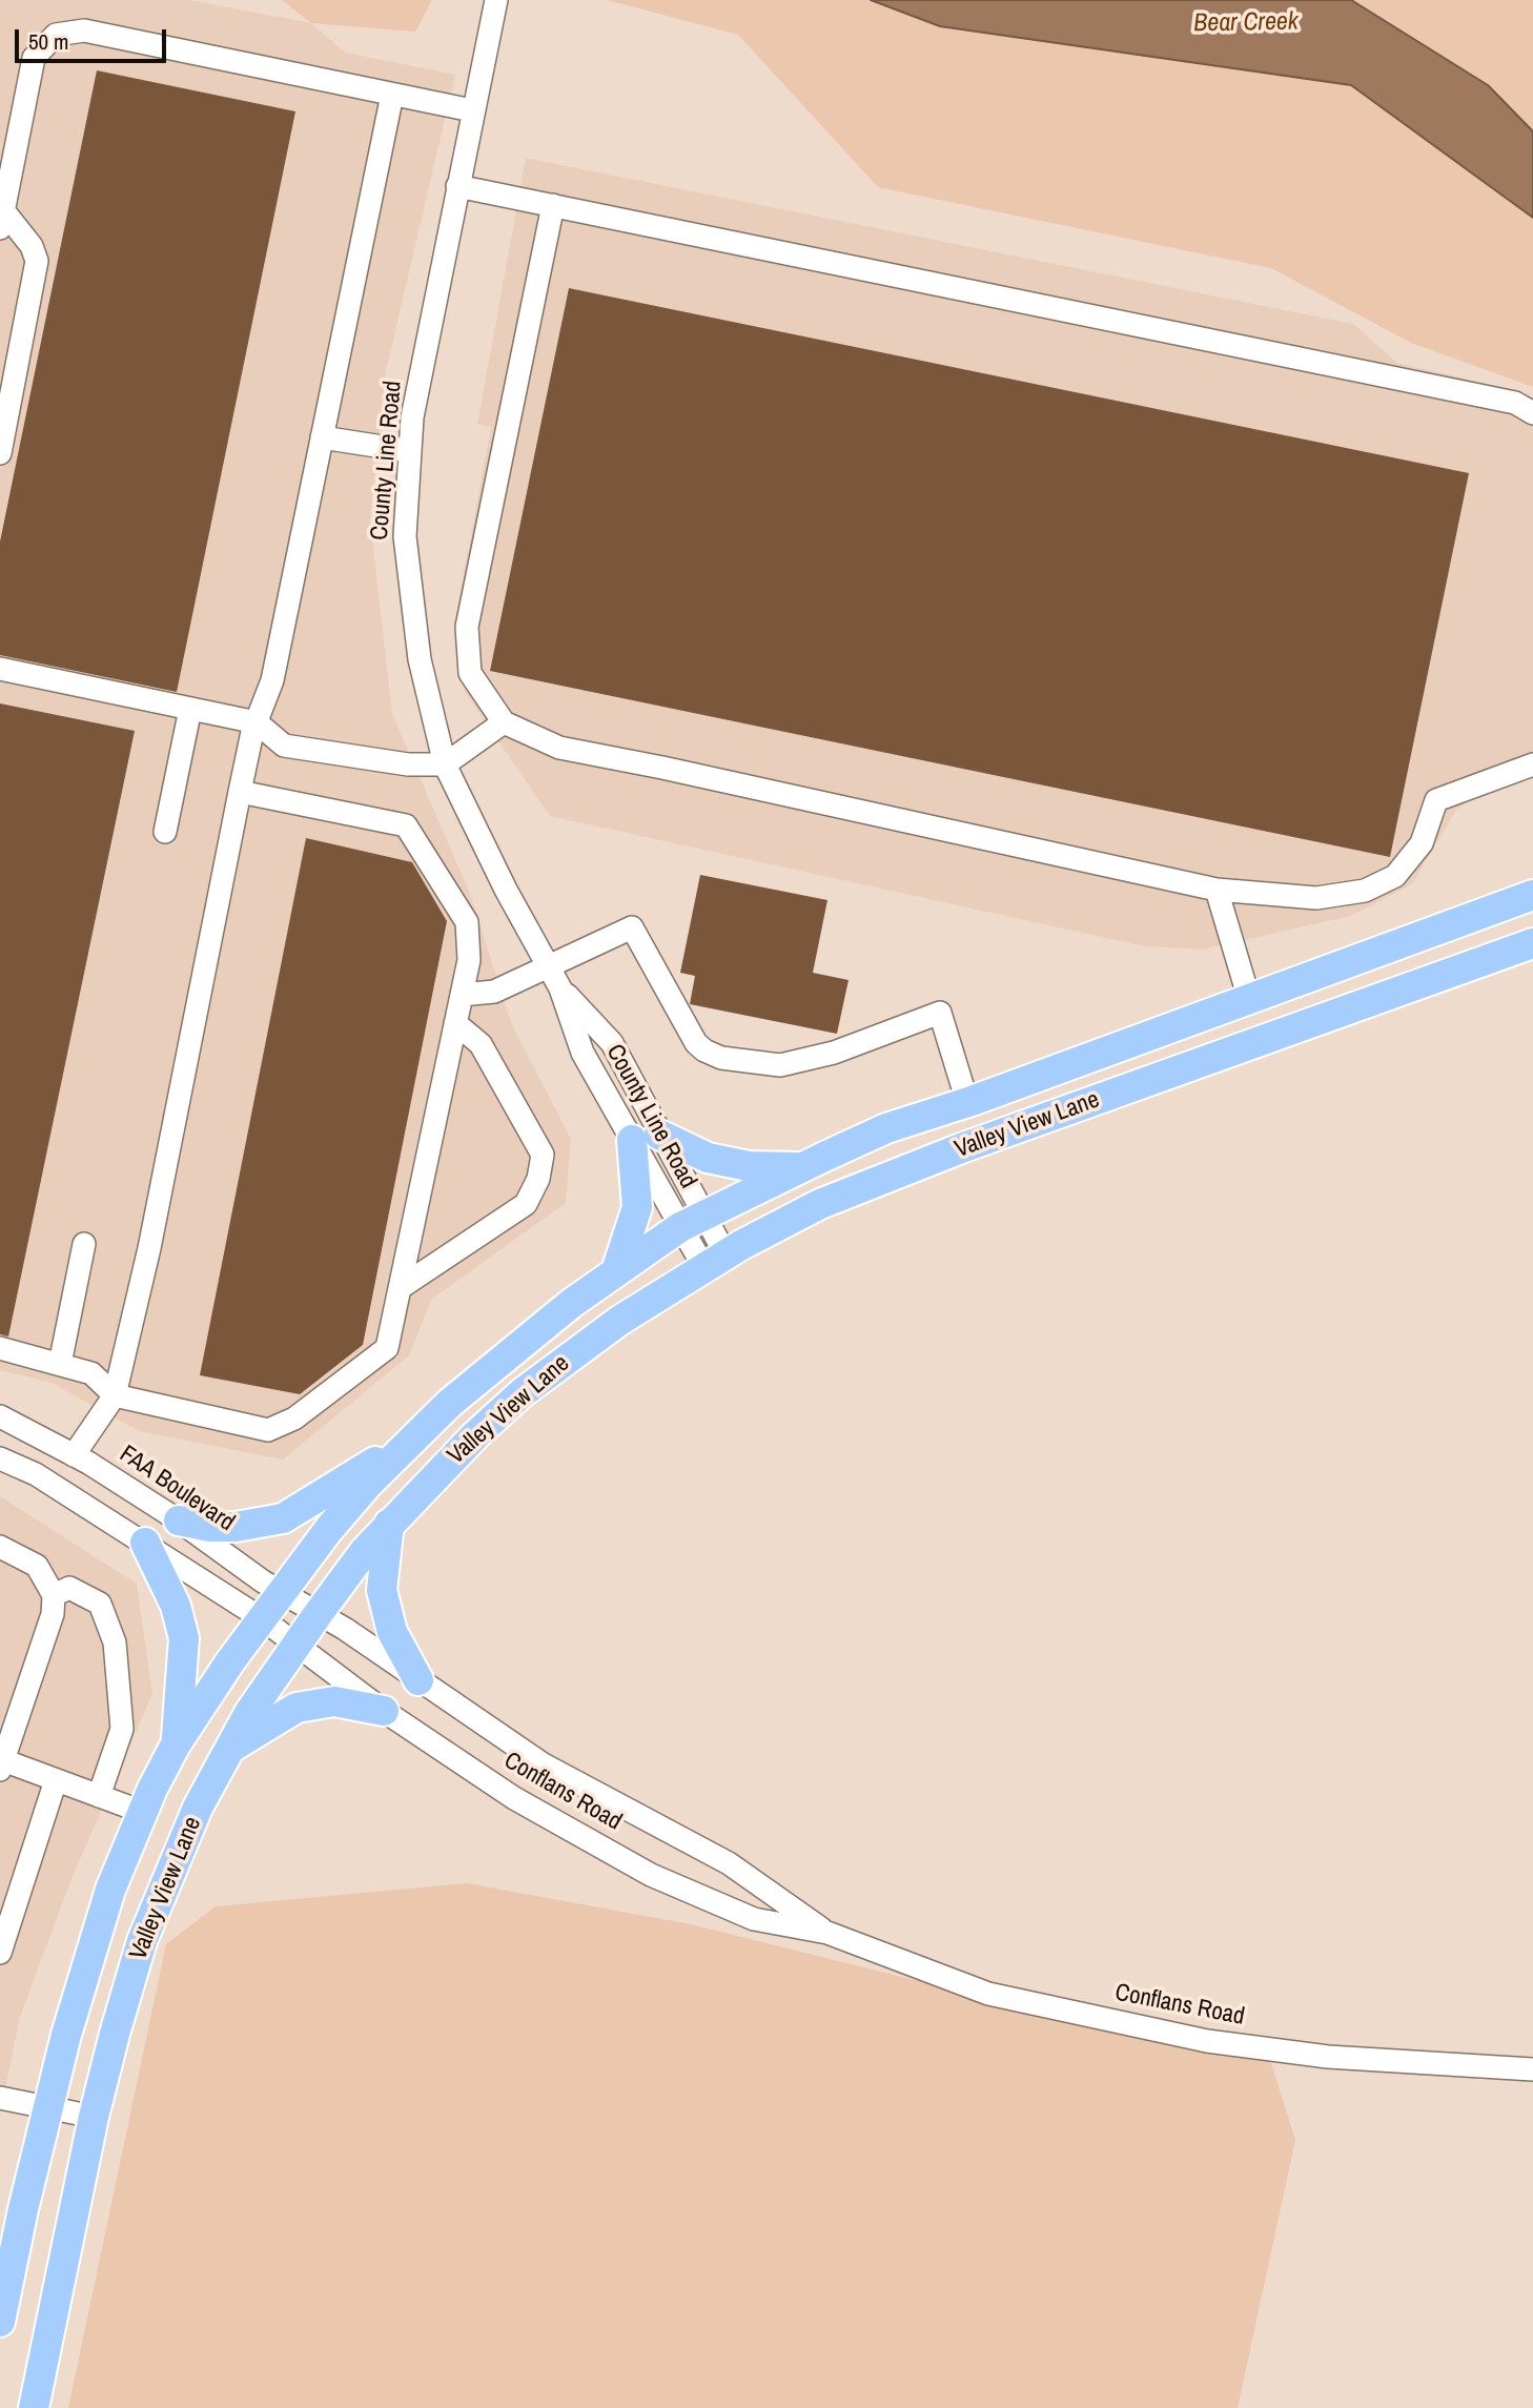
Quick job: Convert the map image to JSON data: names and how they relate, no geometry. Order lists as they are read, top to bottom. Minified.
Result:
{"streets":{"main road":["Valley View Lane"],"street":["County Line Road","FAA Boulevard","Conflans Road"]},"crossings":[["County Line Road","Valley View Lane"],["Valley View Lane","FAA Boulevard"],["Valley View Lane","Conflans Road"],["FAA Boulevard","Conflans Road"]],"water":["Bear Creek"],"scale_bar":"50 m"}
